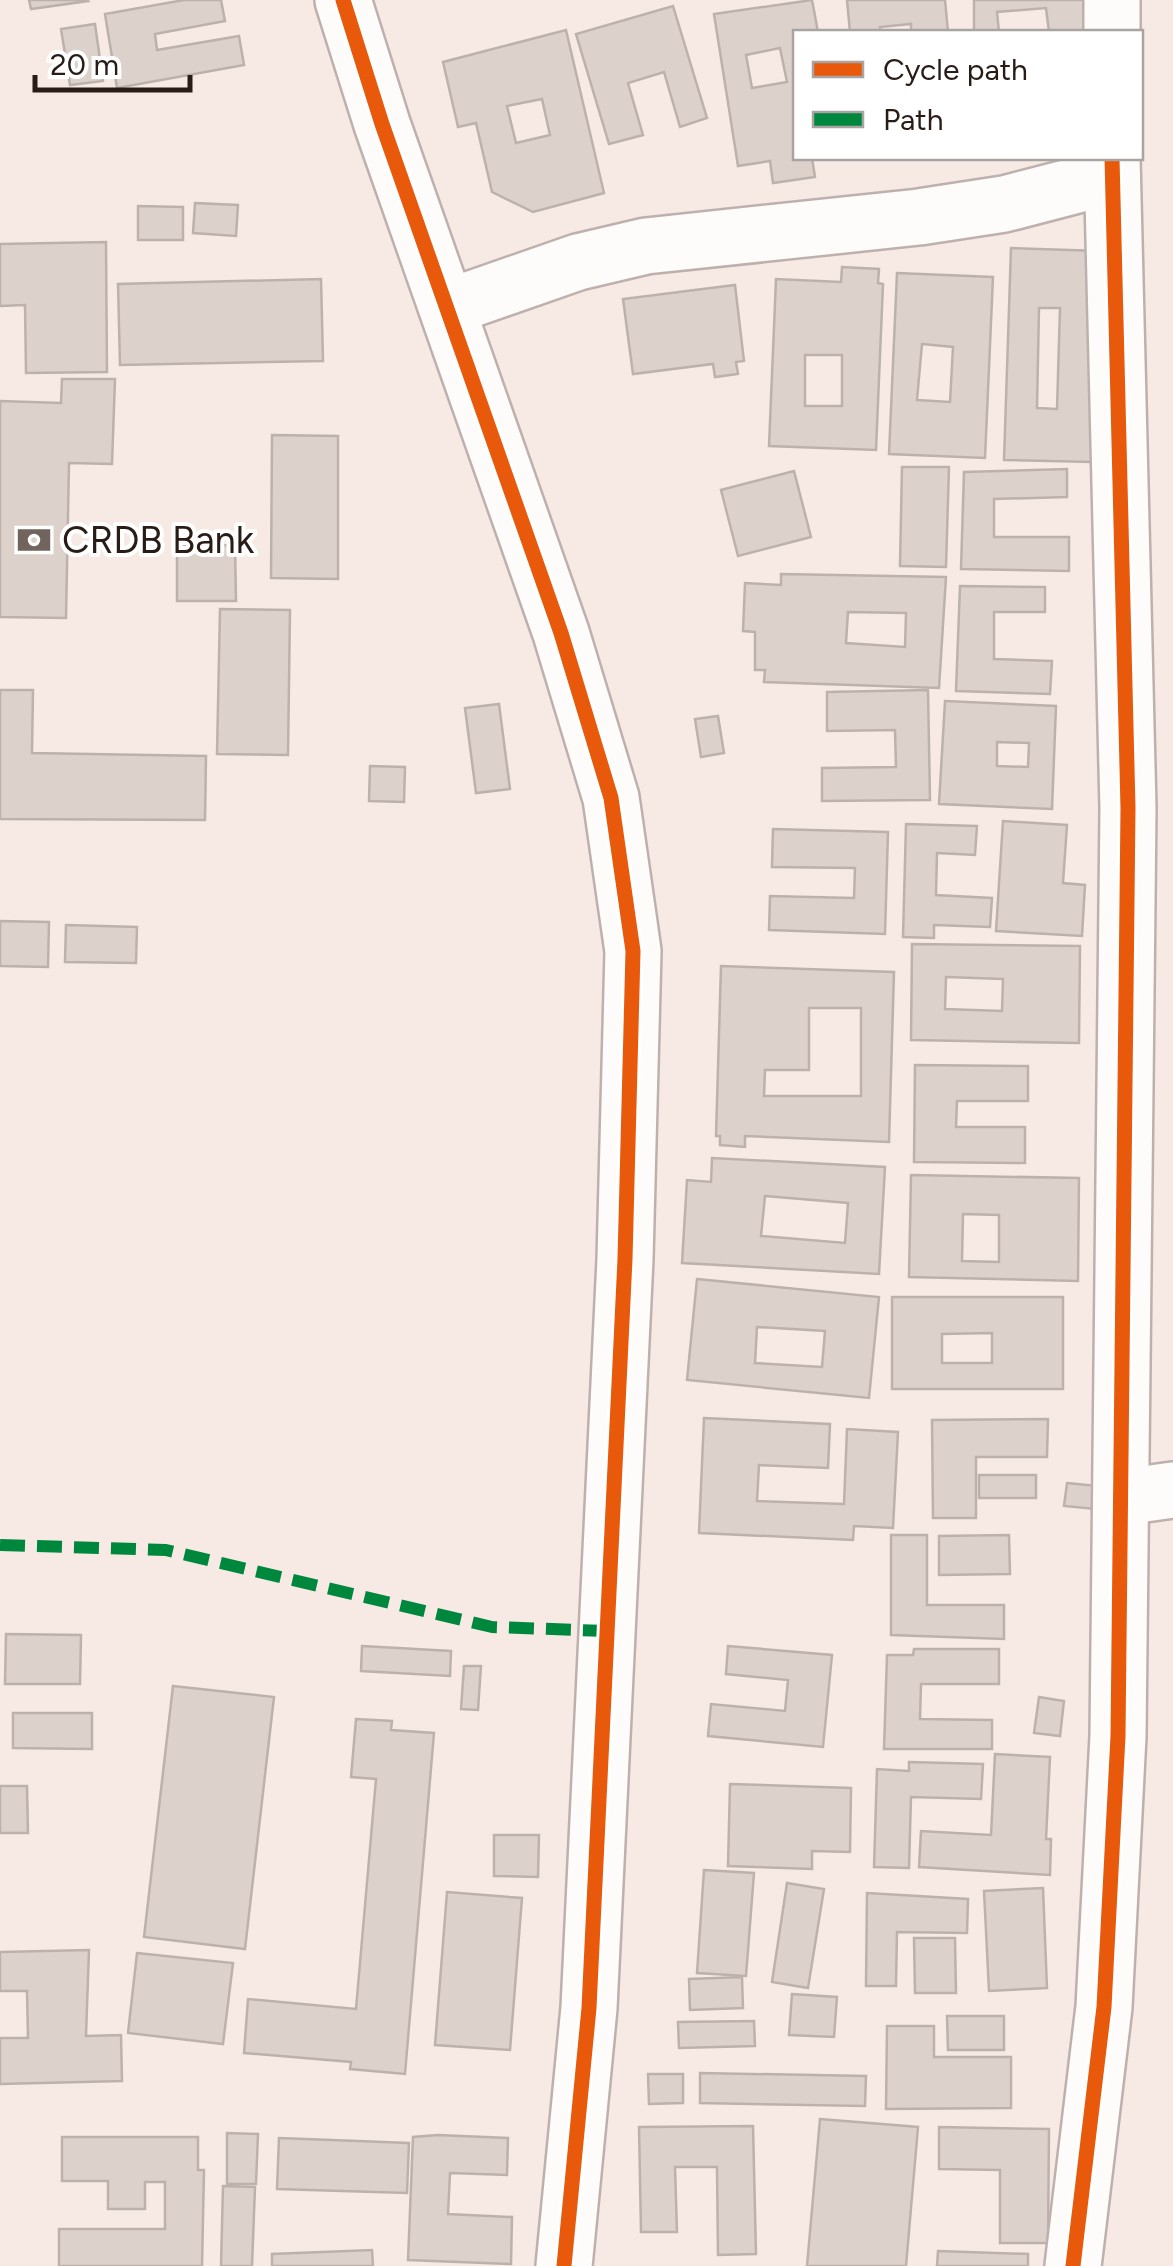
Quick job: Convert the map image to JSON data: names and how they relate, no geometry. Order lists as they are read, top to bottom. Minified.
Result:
{"places":{"bank":["CRDB Bank"]},"legend":["Cycle path","Path"],"scale_bar":"20 m"}
